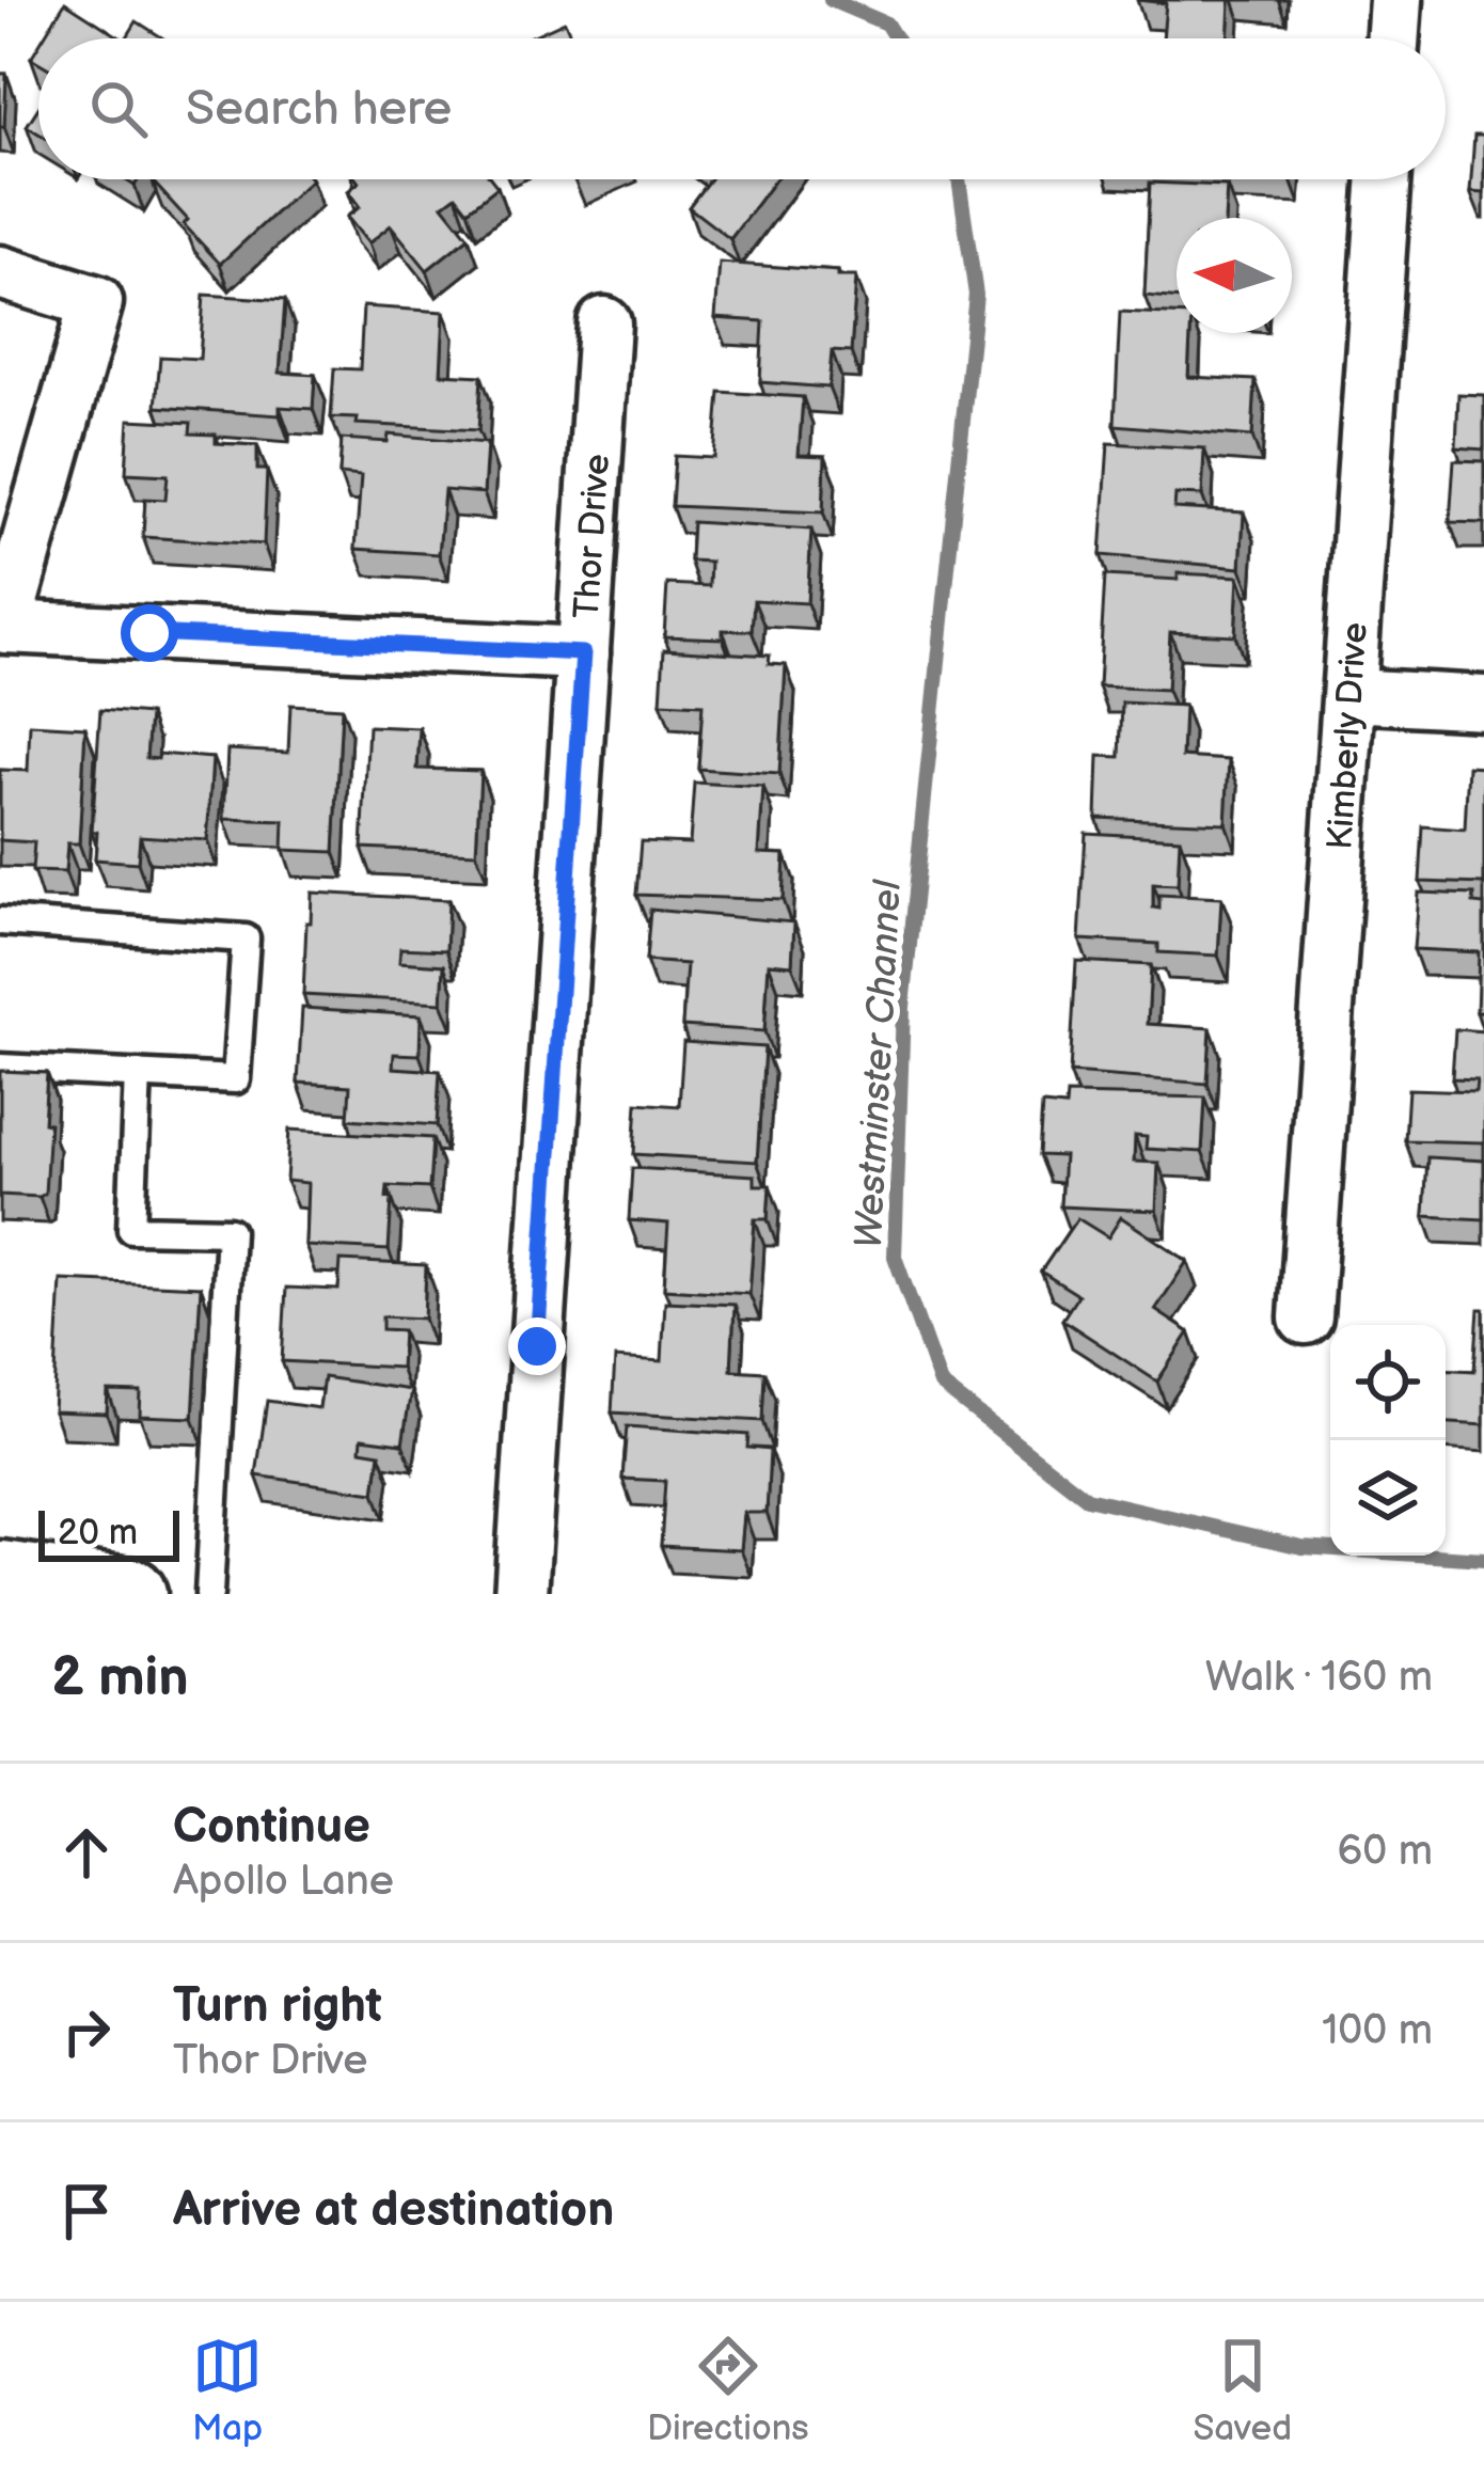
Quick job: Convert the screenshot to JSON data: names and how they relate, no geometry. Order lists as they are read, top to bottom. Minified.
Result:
{"streets":{"street":["Thor Drive","Kimberly Drive"]},"water":["Westminster Channel"],"scale_bar":"20 m","north":"left","page":{"search":"Search here","scale":"20 m","heading":["2 min","Walk · 160 m"],"list":[["Continue","Apollo Lane","60 m"],["Turn right","Thor Drive","100 m"],"Arrive at destination"],"nav":["Map","Directions","Saved"]}}
